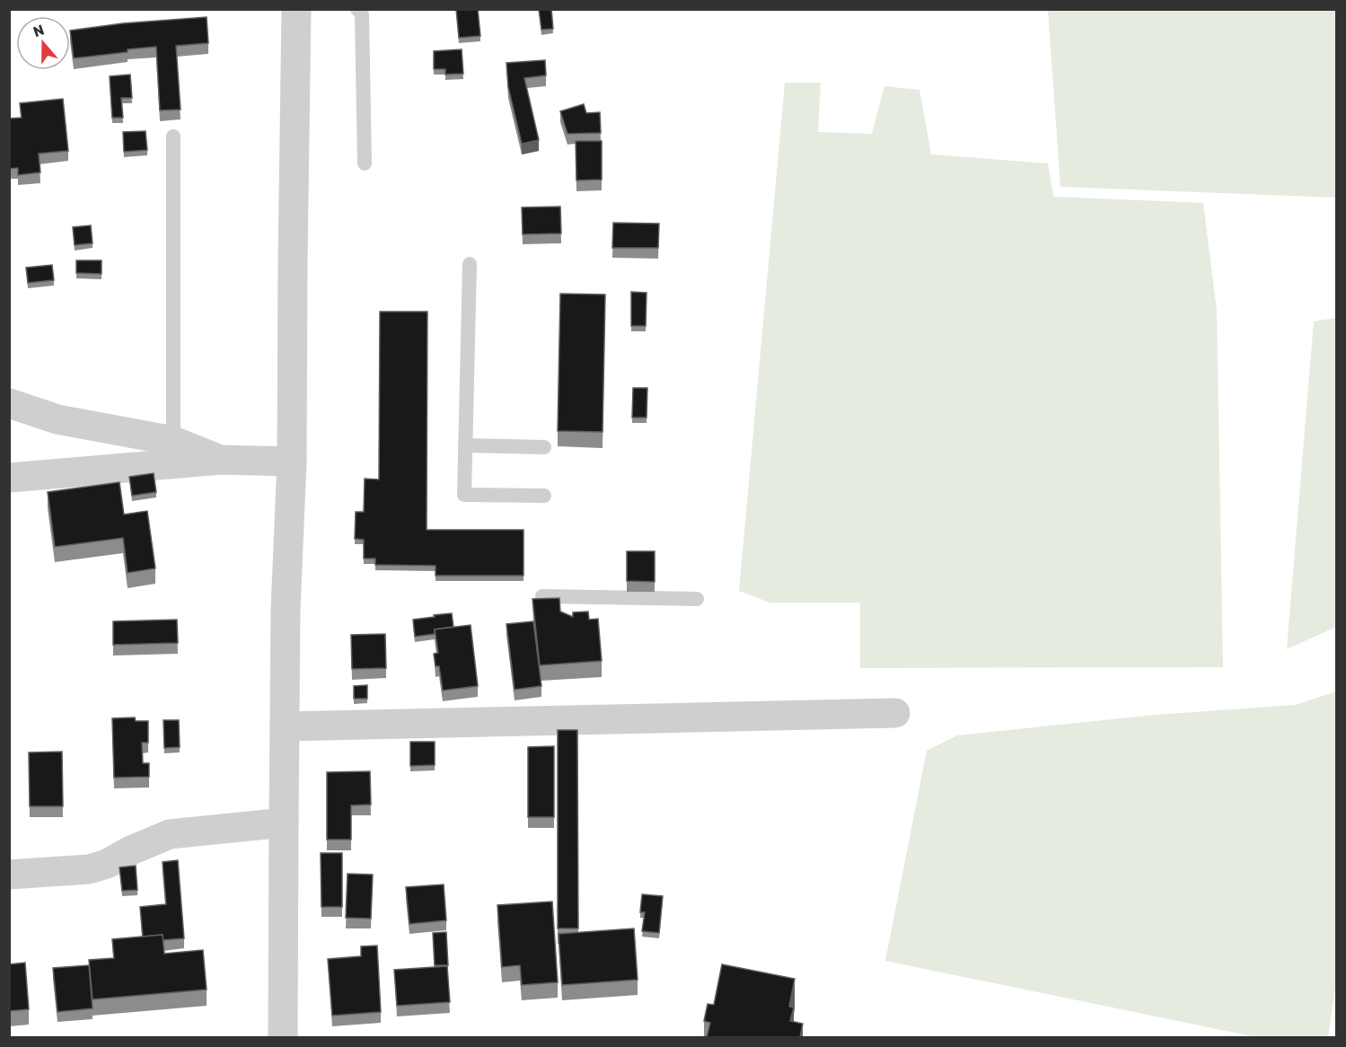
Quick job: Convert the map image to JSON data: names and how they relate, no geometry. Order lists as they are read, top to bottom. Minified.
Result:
{"north":"top"}
